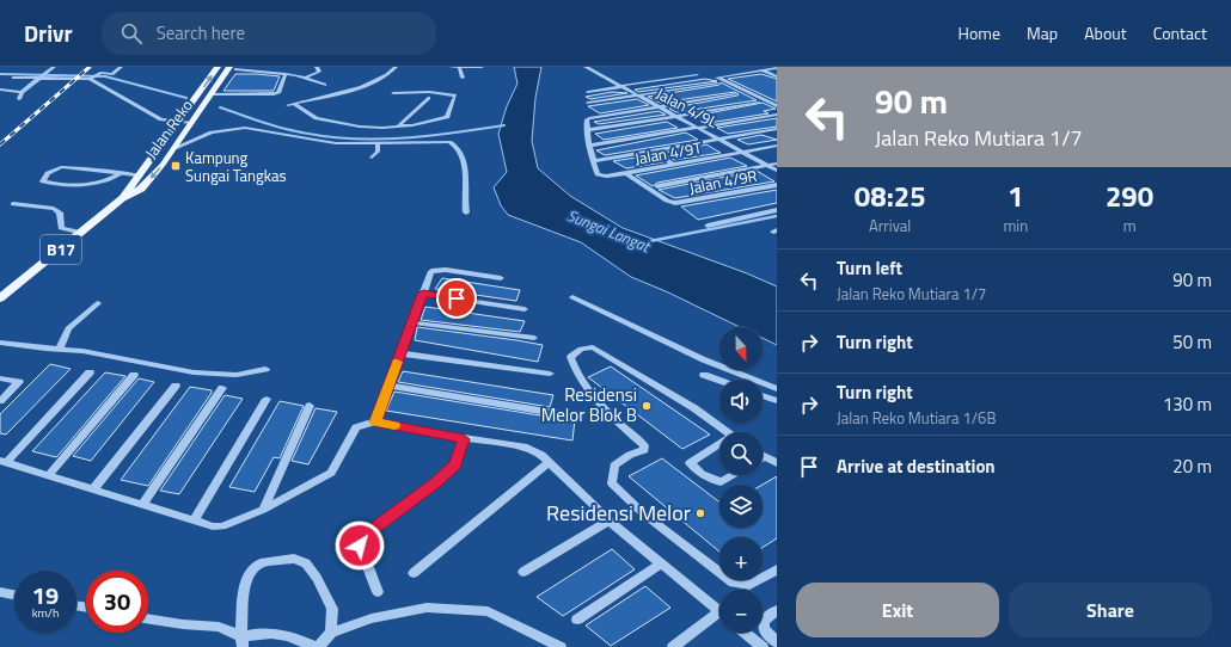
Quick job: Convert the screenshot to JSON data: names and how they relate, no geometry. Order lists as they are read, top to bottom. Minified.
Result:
{"streets":{"main road":["Jalan Reko","B17"],"street":["Jalan 4/9L","Jalan 4/9T","Jalan 4/9R"]},"crossings":[["Jalan 4/9L","Jalan 4/9T"],["Jalan 4/9T","Jalan 4/9R"]],"water":["Sungai Langat"],"places":{"transit":["Kampung Sungai Tangkas"],"other":["Residensi Melor Blok B","Residensi Melor"]},"north":"bottom","page":{"header":"Drivr","search":"Search here","nav":["Home","Map","About","Contact"],"turn":["90 m","Jalan Reko Mutiara 1/7"],"eta":["08:25","Arrival","1","min","290","m"],"list":[{"name":"Turn left","note":"Jalan Reko Mutiara 1/7","value":"90 m"},{"name":"Turn right","value":"50 m"},{"name":"Turn right","note":"Jalan Reko Mutiara 1/6B","value":"130 m"},{"name":"Arrive at destination","value":"20 m"}],"map_buttons":["+","−"],"speed":"19 km/h","limit":"30","buttons":["Exit","Share"]}}
